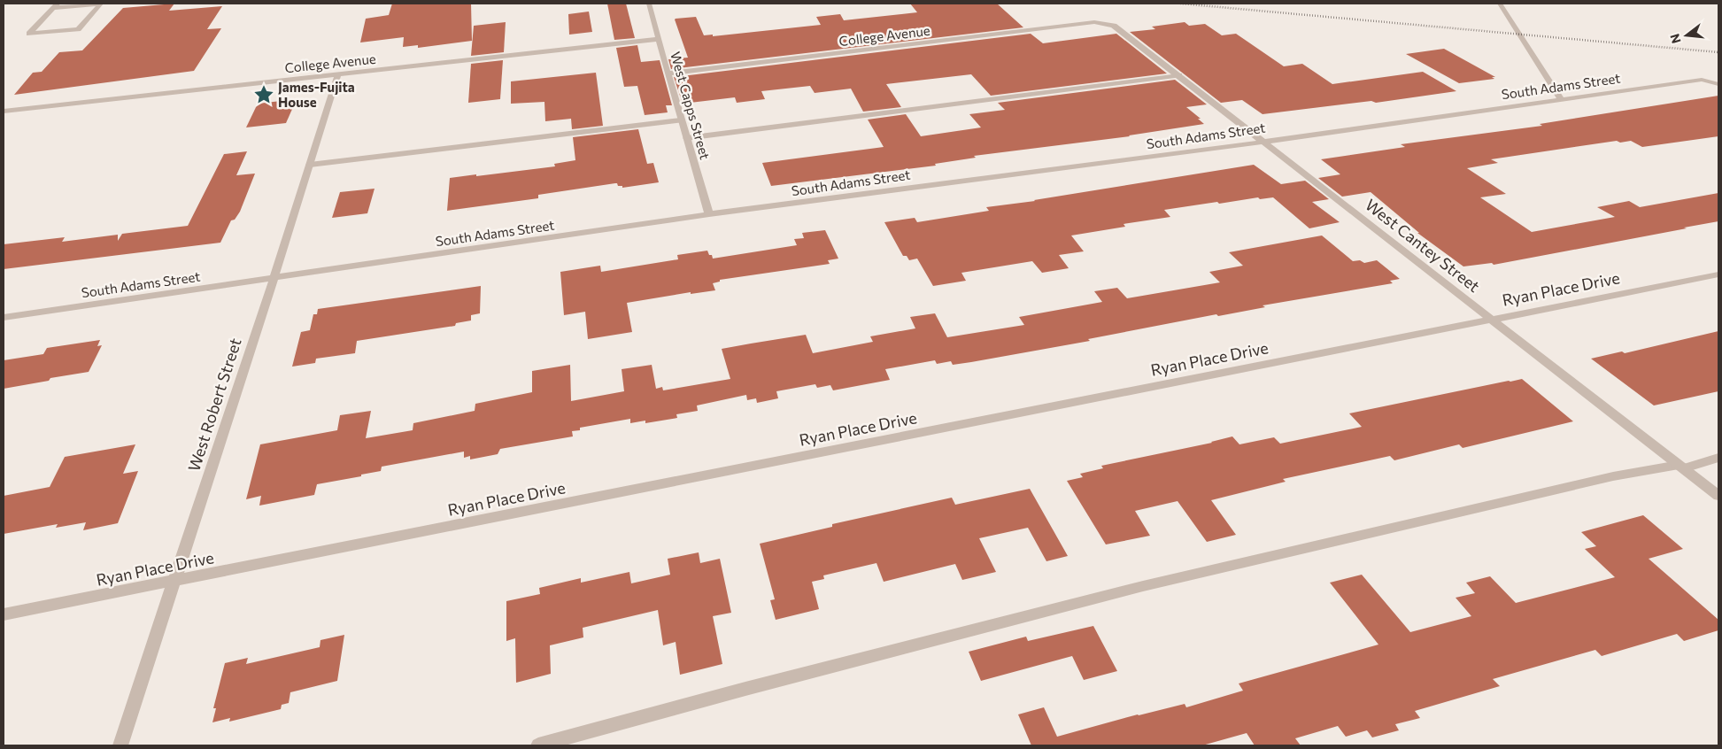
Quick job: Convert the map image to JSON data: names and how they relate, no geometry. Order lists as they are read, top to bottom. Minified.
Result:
{"streets":{"street":["College Avenue","South Adams Street","West Capps Street","West Cantey Street","Ryan Place Drive","West Robert Street"]},"crossings":[["College Avenue","West Capps Street"],["College Avenue","West Cantey Street"],["College Avenue","West Robert Street"],["South Adams Street","West Capps Street"],["South Adams Street","West Cantey Street"],["South Adams Street","West Robert Street"],["West Cantey Street","Ryan Place Drive"],["Ryan Place Drive","West Robert Street"]],"places":{"place":["James-Fujita House"]},"north":"left"}
